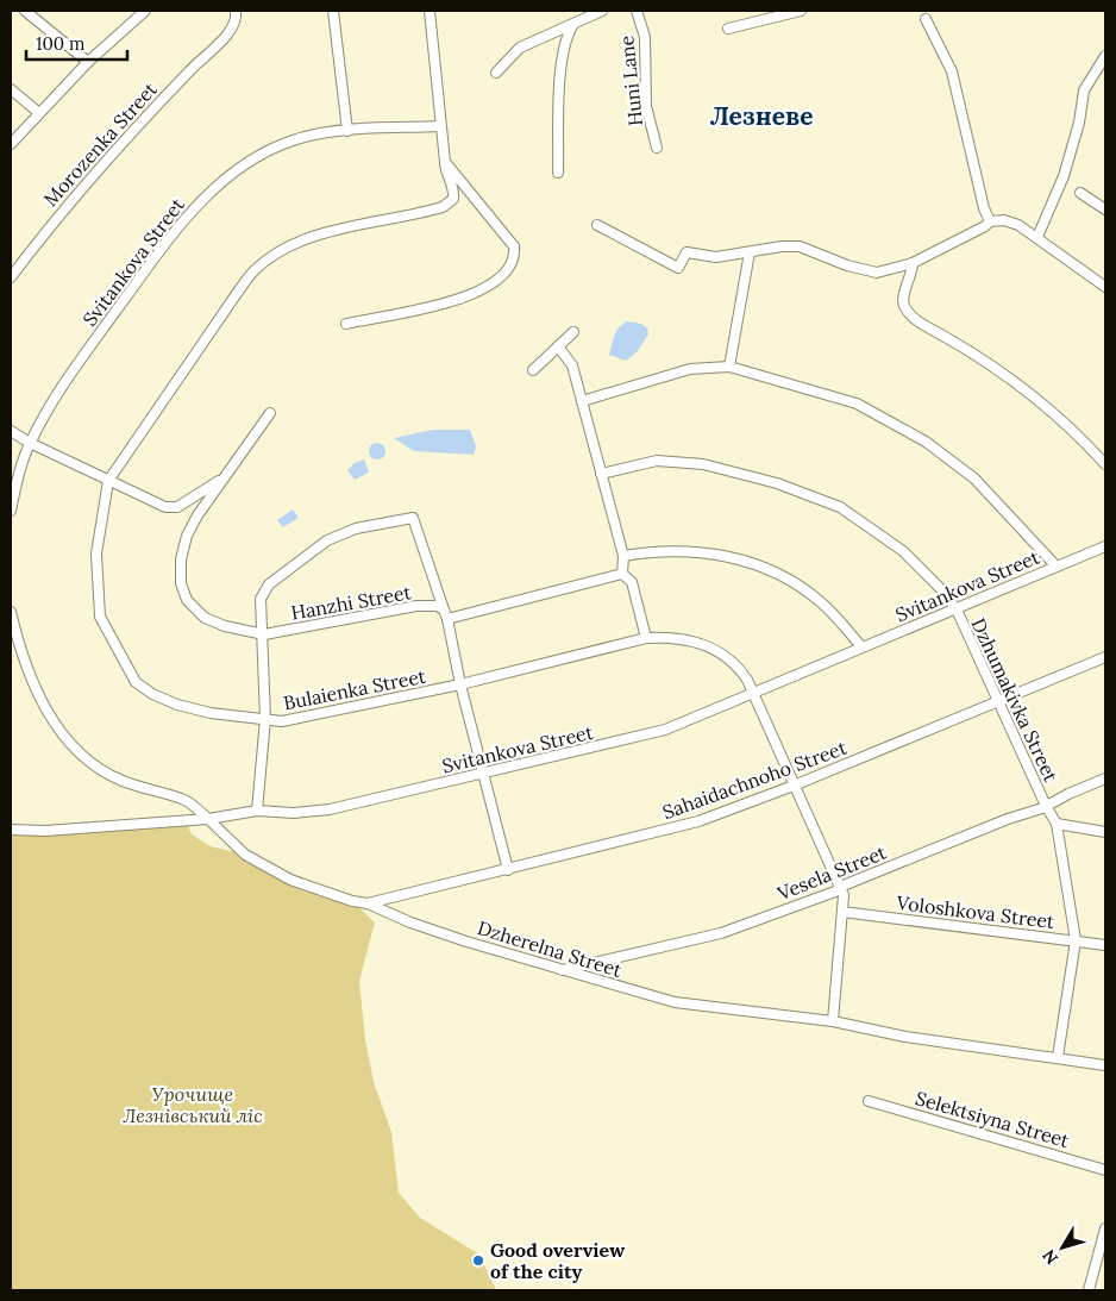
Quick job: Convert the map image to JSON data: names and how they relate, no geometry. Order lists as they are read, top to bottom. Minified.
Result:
{"streets":{"street":["Huni Lane","Morozenka Street","Svitankova Street","Hanzhi Street","Bulaienka Street","Dzhumakivka Street","Sahaidachnoho Street","Vesela Street","Voloshkova Street","Dzherelna Street","Selektsiyna Street"]},"crossings":[["Svitankova Street","Bulaienka Street"],["Svitankova Street","Dzhumakivka Street"],["Svitankova Street","Dzherelna Street"],["Bulaienka Street","Sahaidachnoho Street"],["Bulaienka Street","Vesela Street"],["Bulaienka Street","Voloshkova Street"],["Bulaienka Street","Dzherelna Street"],["Dzhumakivka Street","Sahaidachnoho Street"],["Dzhumakivka Street","Vesela Street"],["Dzhumakivka Street","Voloshkova Street"],["Dzhumakivka Street","Dzherelna Street"],["Sahaidachnoho Street","Dzherelna Street"],["Vesela Street","Dzherelna Street"]],"districts":["Лезневе"],"parks":["Урочище Лезнівський ліс"],"places":["Good overview of the city"],"scale_bar":"100 m","north":"bottom left"}
